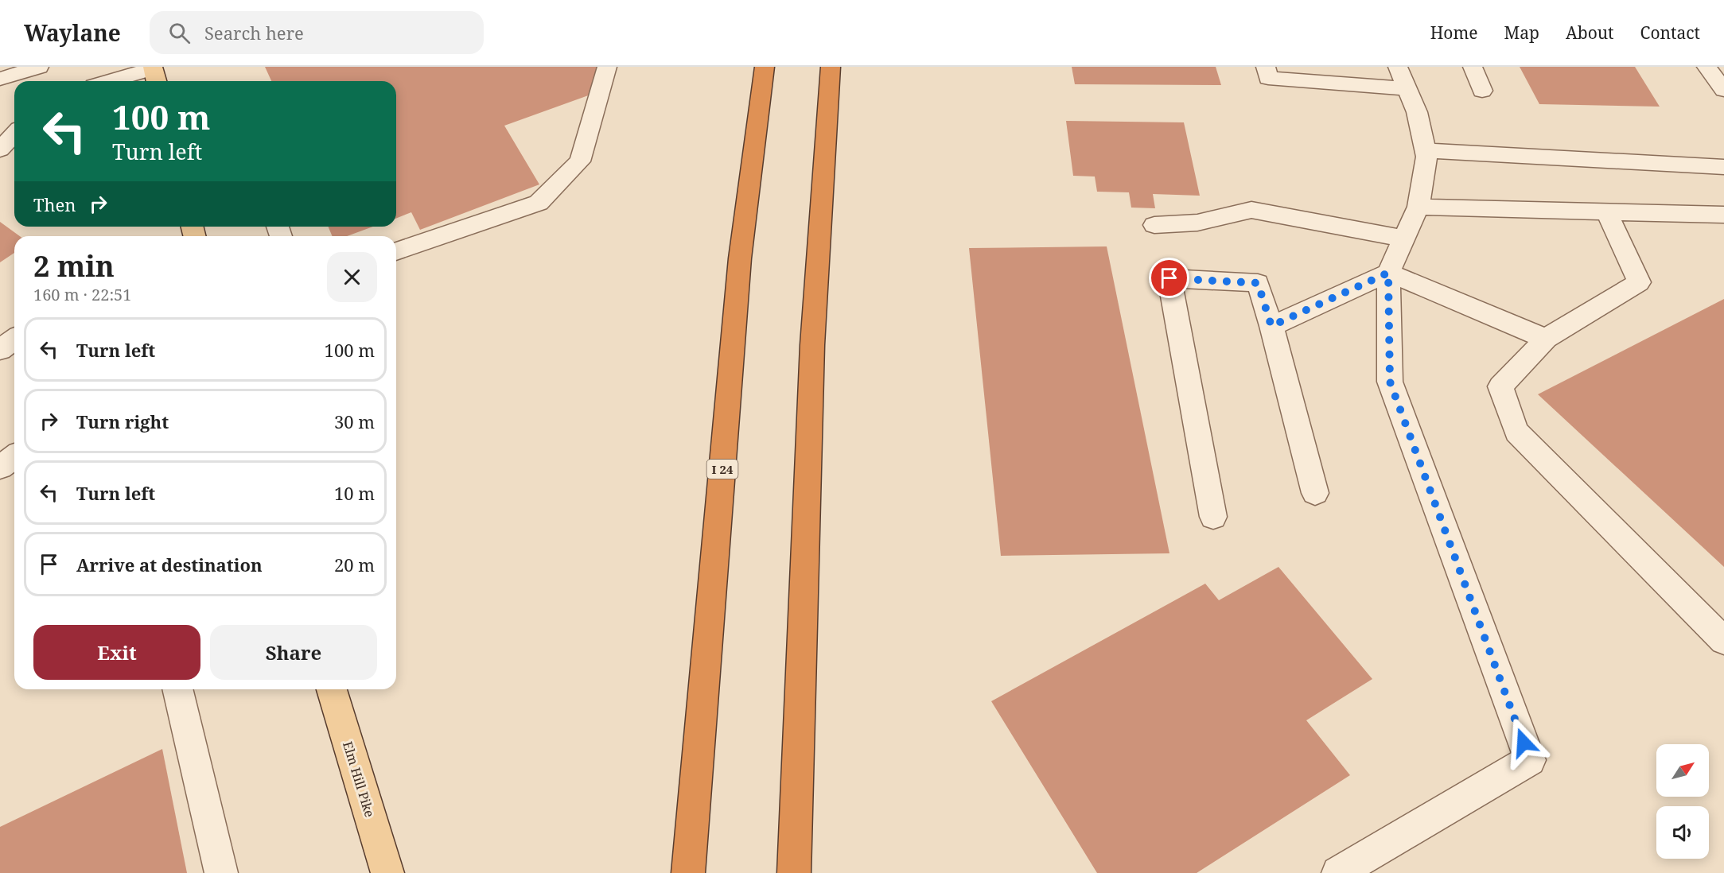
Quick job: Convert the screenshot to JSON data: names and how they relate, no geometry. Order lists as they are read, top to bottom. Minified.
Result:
{"streets":{"highway":["I 24"],"main road":["Elm Hill Pike"]},"north":"top right","page":{"header":"Waylane","search":"Search here","nav":["Home","Map","About","Contact"],"turn":["100 m","Turn left"],"then":"Then","heading":["2 min","160 m · 22:51"],"list":[{"name":"Turn left","value":"100 m"},{"name":"Turn right","value":"30 m"},{"name":"Turn left","value":"10 m"},{"name":"Arrive at destination","value":"20 m"}],"buttons":["Exit","Share"]}}
